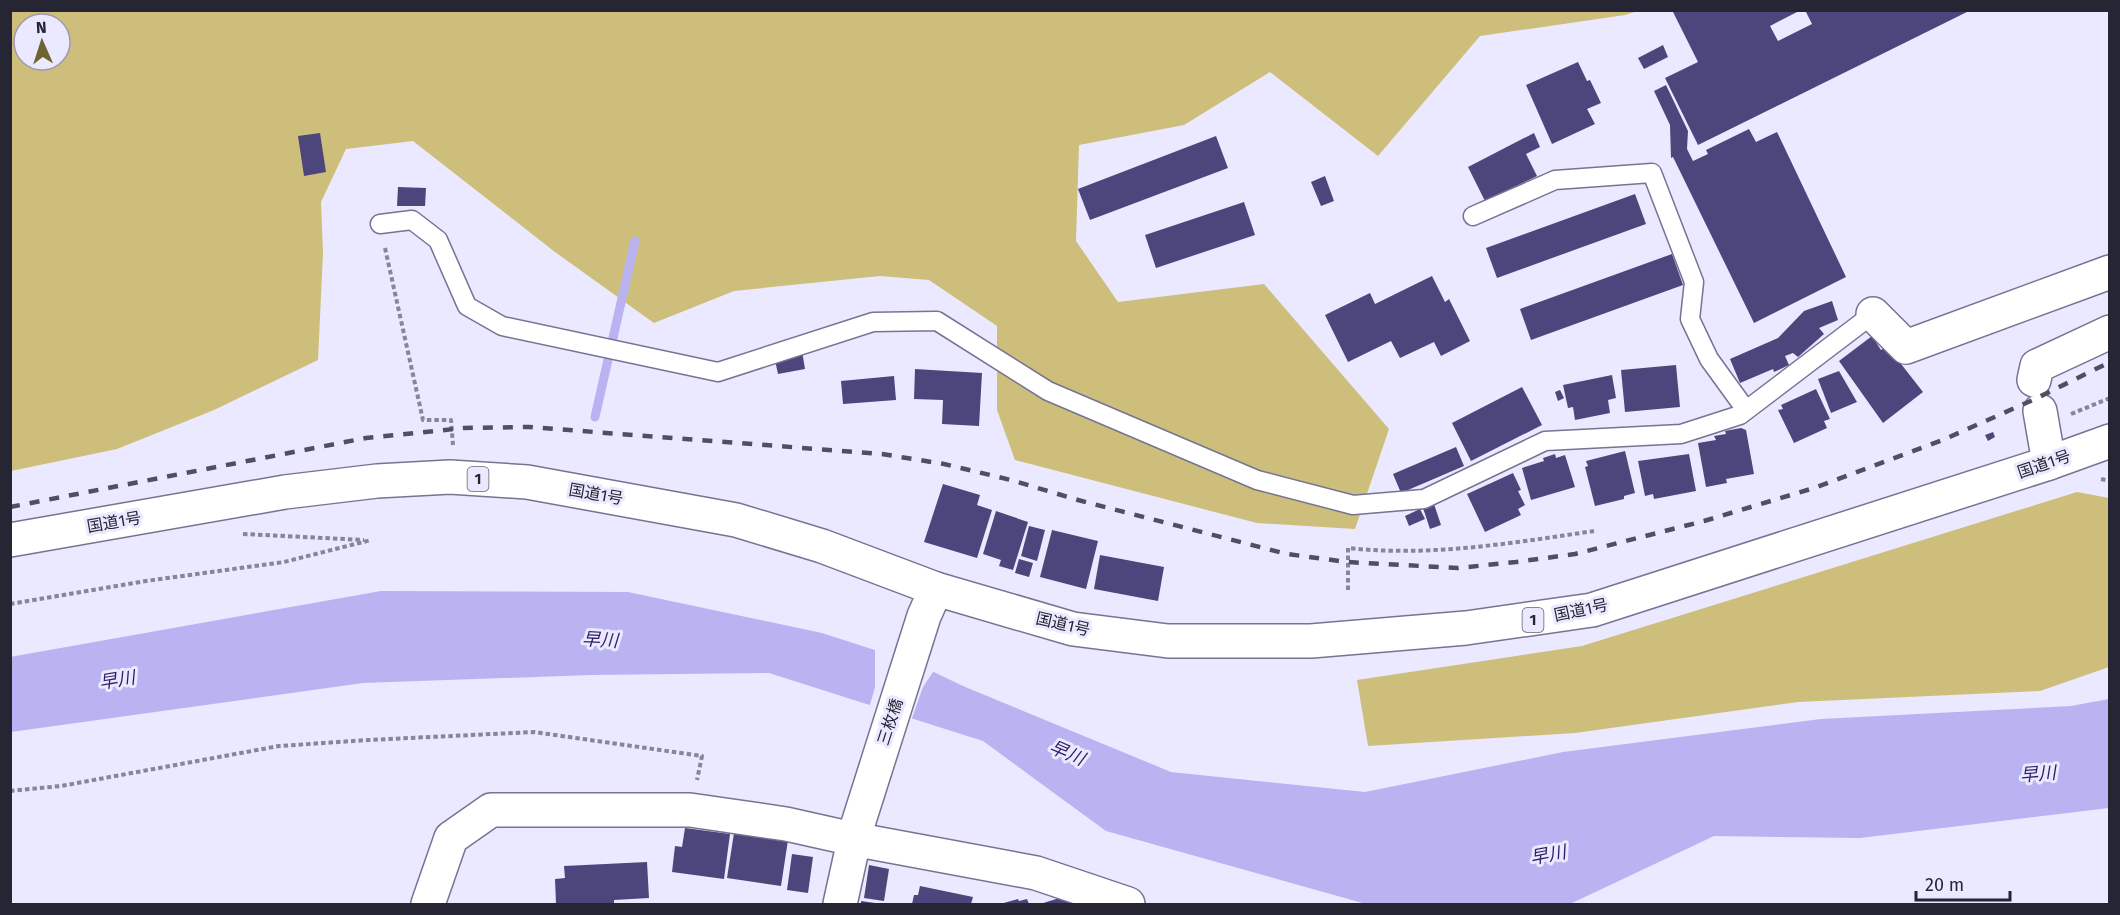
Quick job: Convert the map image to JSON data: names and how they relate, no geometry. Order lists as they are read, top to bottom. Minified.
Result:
{"streets":{"main road":["国道1号","1","三枚橋"]},"crossings":[["国道1号","三枚橋"]],"water":["早川"],"scale_bar":"20 m","north":"top"}
